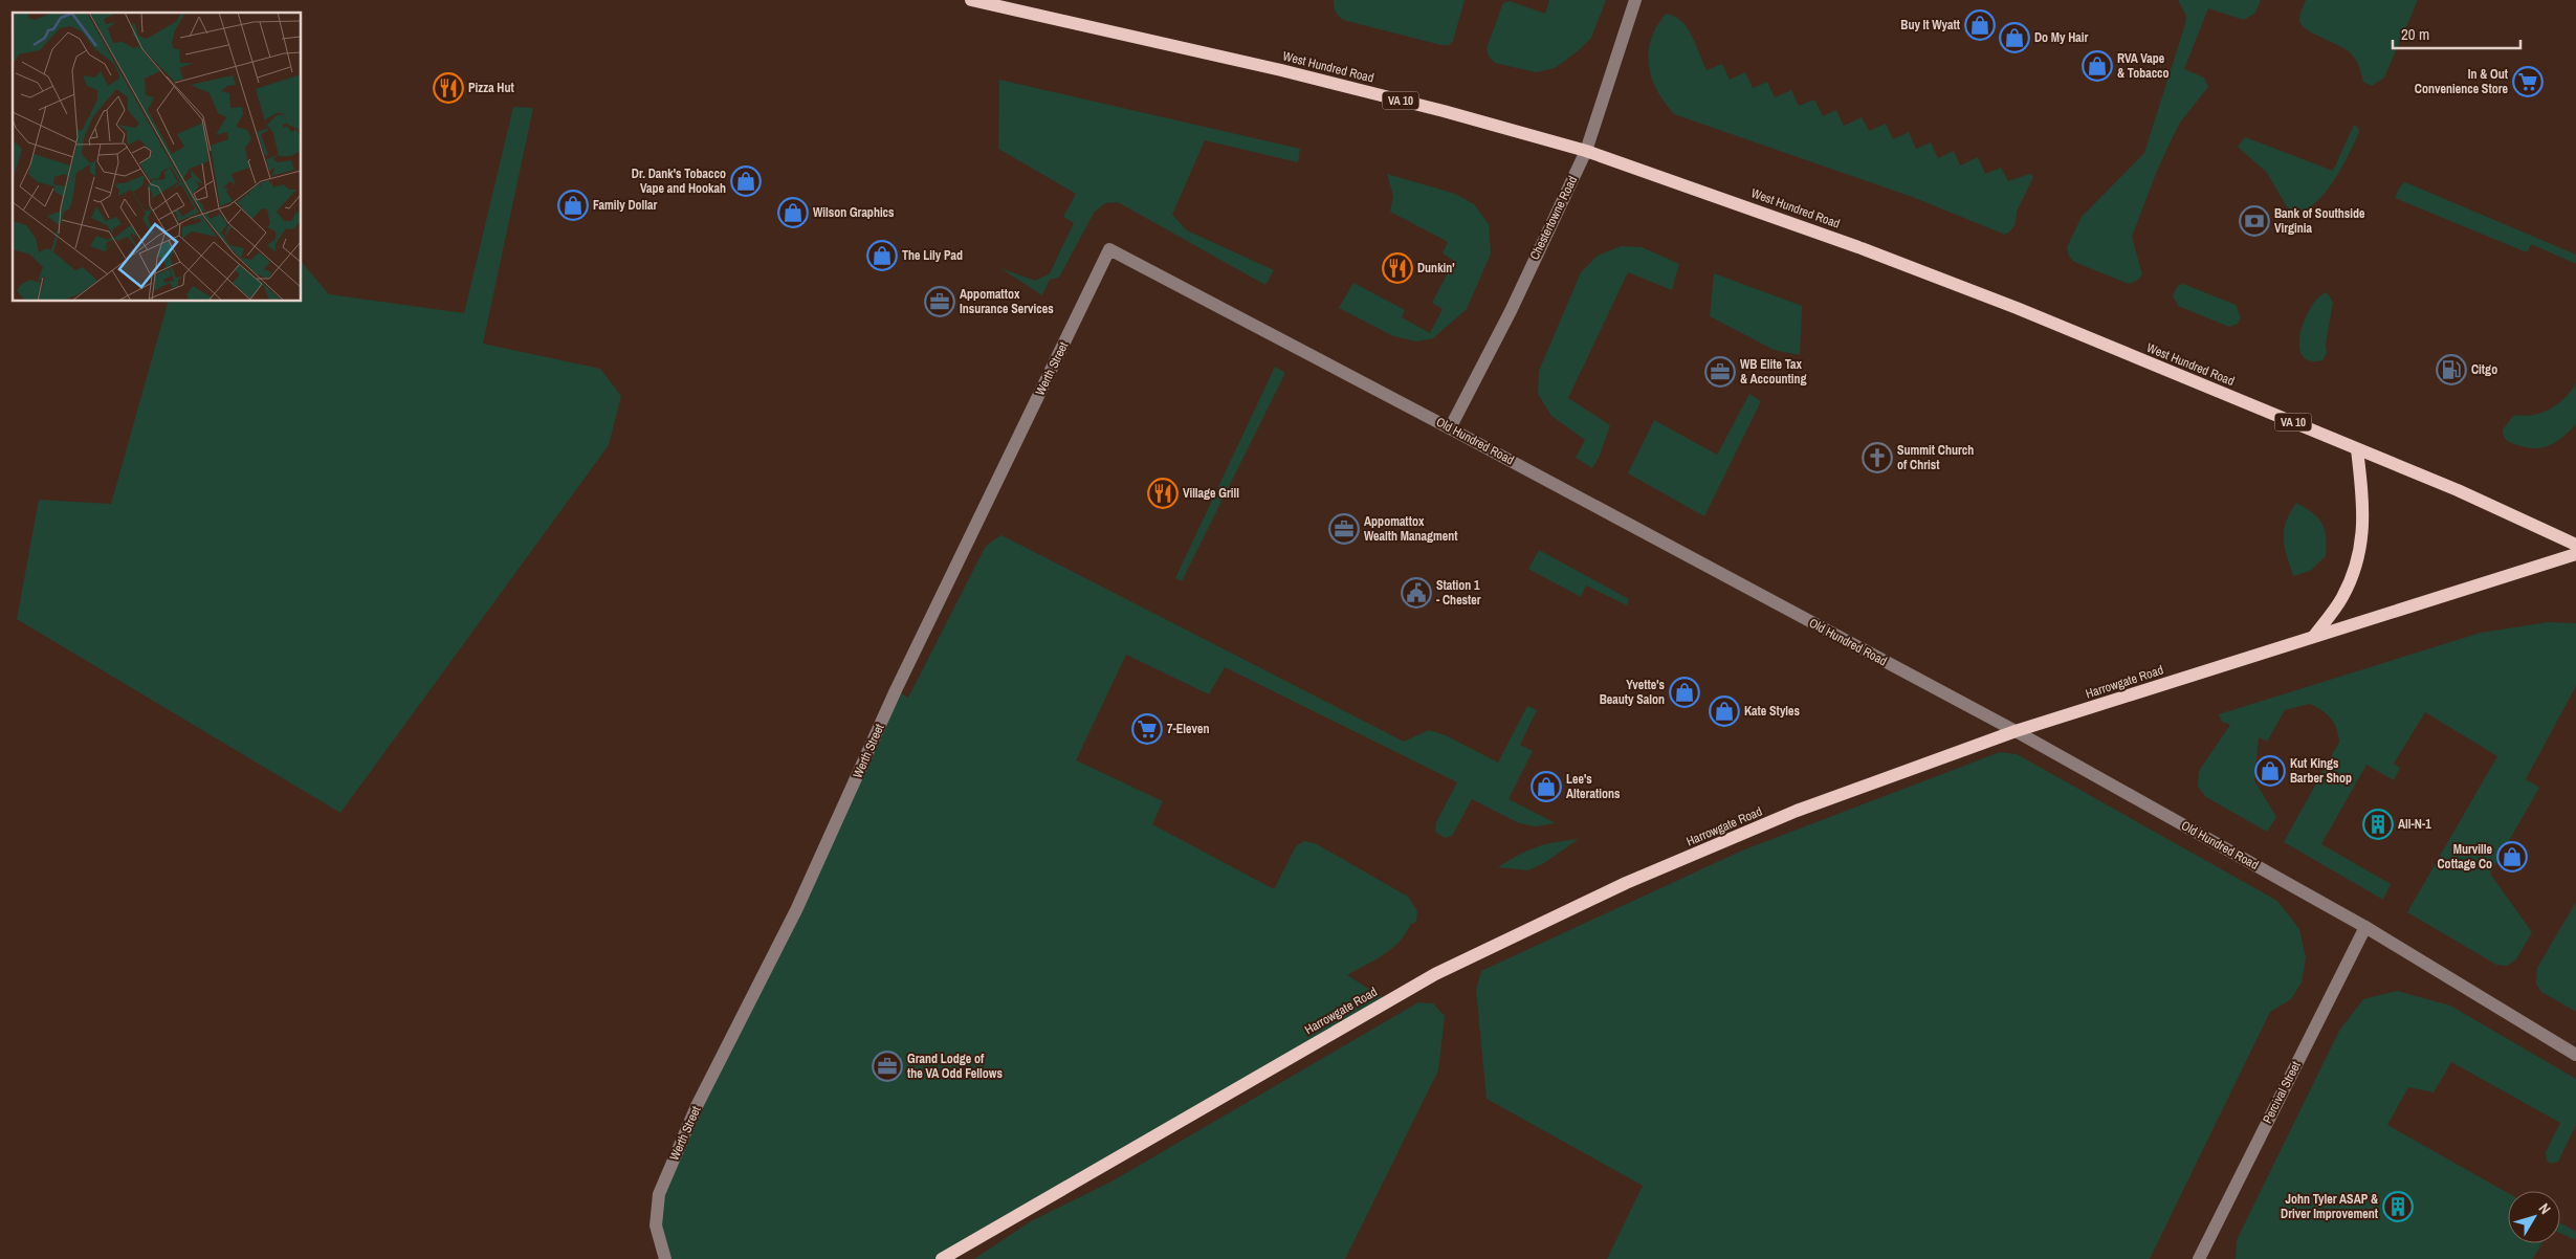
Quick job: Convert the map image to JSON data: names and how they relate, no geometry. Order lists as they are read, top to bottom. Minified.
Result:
{"streets":{"main road":["West Hundred Road","VA 10","Harrowgate Road"],"street":["Chestertowne Road","Werth Street","Old Hundred Road","Percival Street"]},"crossings":[["West Hundred Road","Chestertowne Road"],["Chestertowne Road","Old Hundred Road"],["Werth Street","Old Hundred Road"],["Old Hundred Road","Harrowgate Road"],["Old Hundred Road","Percival Street"]],"places":{"shop":["Buy It Wyatt","Do My Hair","RVA Vape & Tobacco","Dr. Dank's Tobacco Vape and Hookah","Family Dollar","Wilson Graphics","The Lily Pad","Yvette's Beauty Salon","Kate Styles","Kut Kings Barber Shop","Lee's Alterations","Murville Cottage Co"],"supermarket":["In & Out Convenience Store","7-Eleven"],"restaurant":["Pizza Hut","Dunkin'","Village Grill"],"bank":["Bank of Southside Virginia"],"office":["Appomattox Insurance Services","WB Elite Tax & Accounting","Appomattox Wealth Managment","Grand Lodge of the VA Odd Fellows"],"fuel station":["Citgo"],"church":["Summit Church of Christ"],"public building":["Station 1 - Chester"],"building":["All-N-1","John Tyler ASAP & Driver Improvement"]},"scale_bar":"20 m","north":"top right"}
